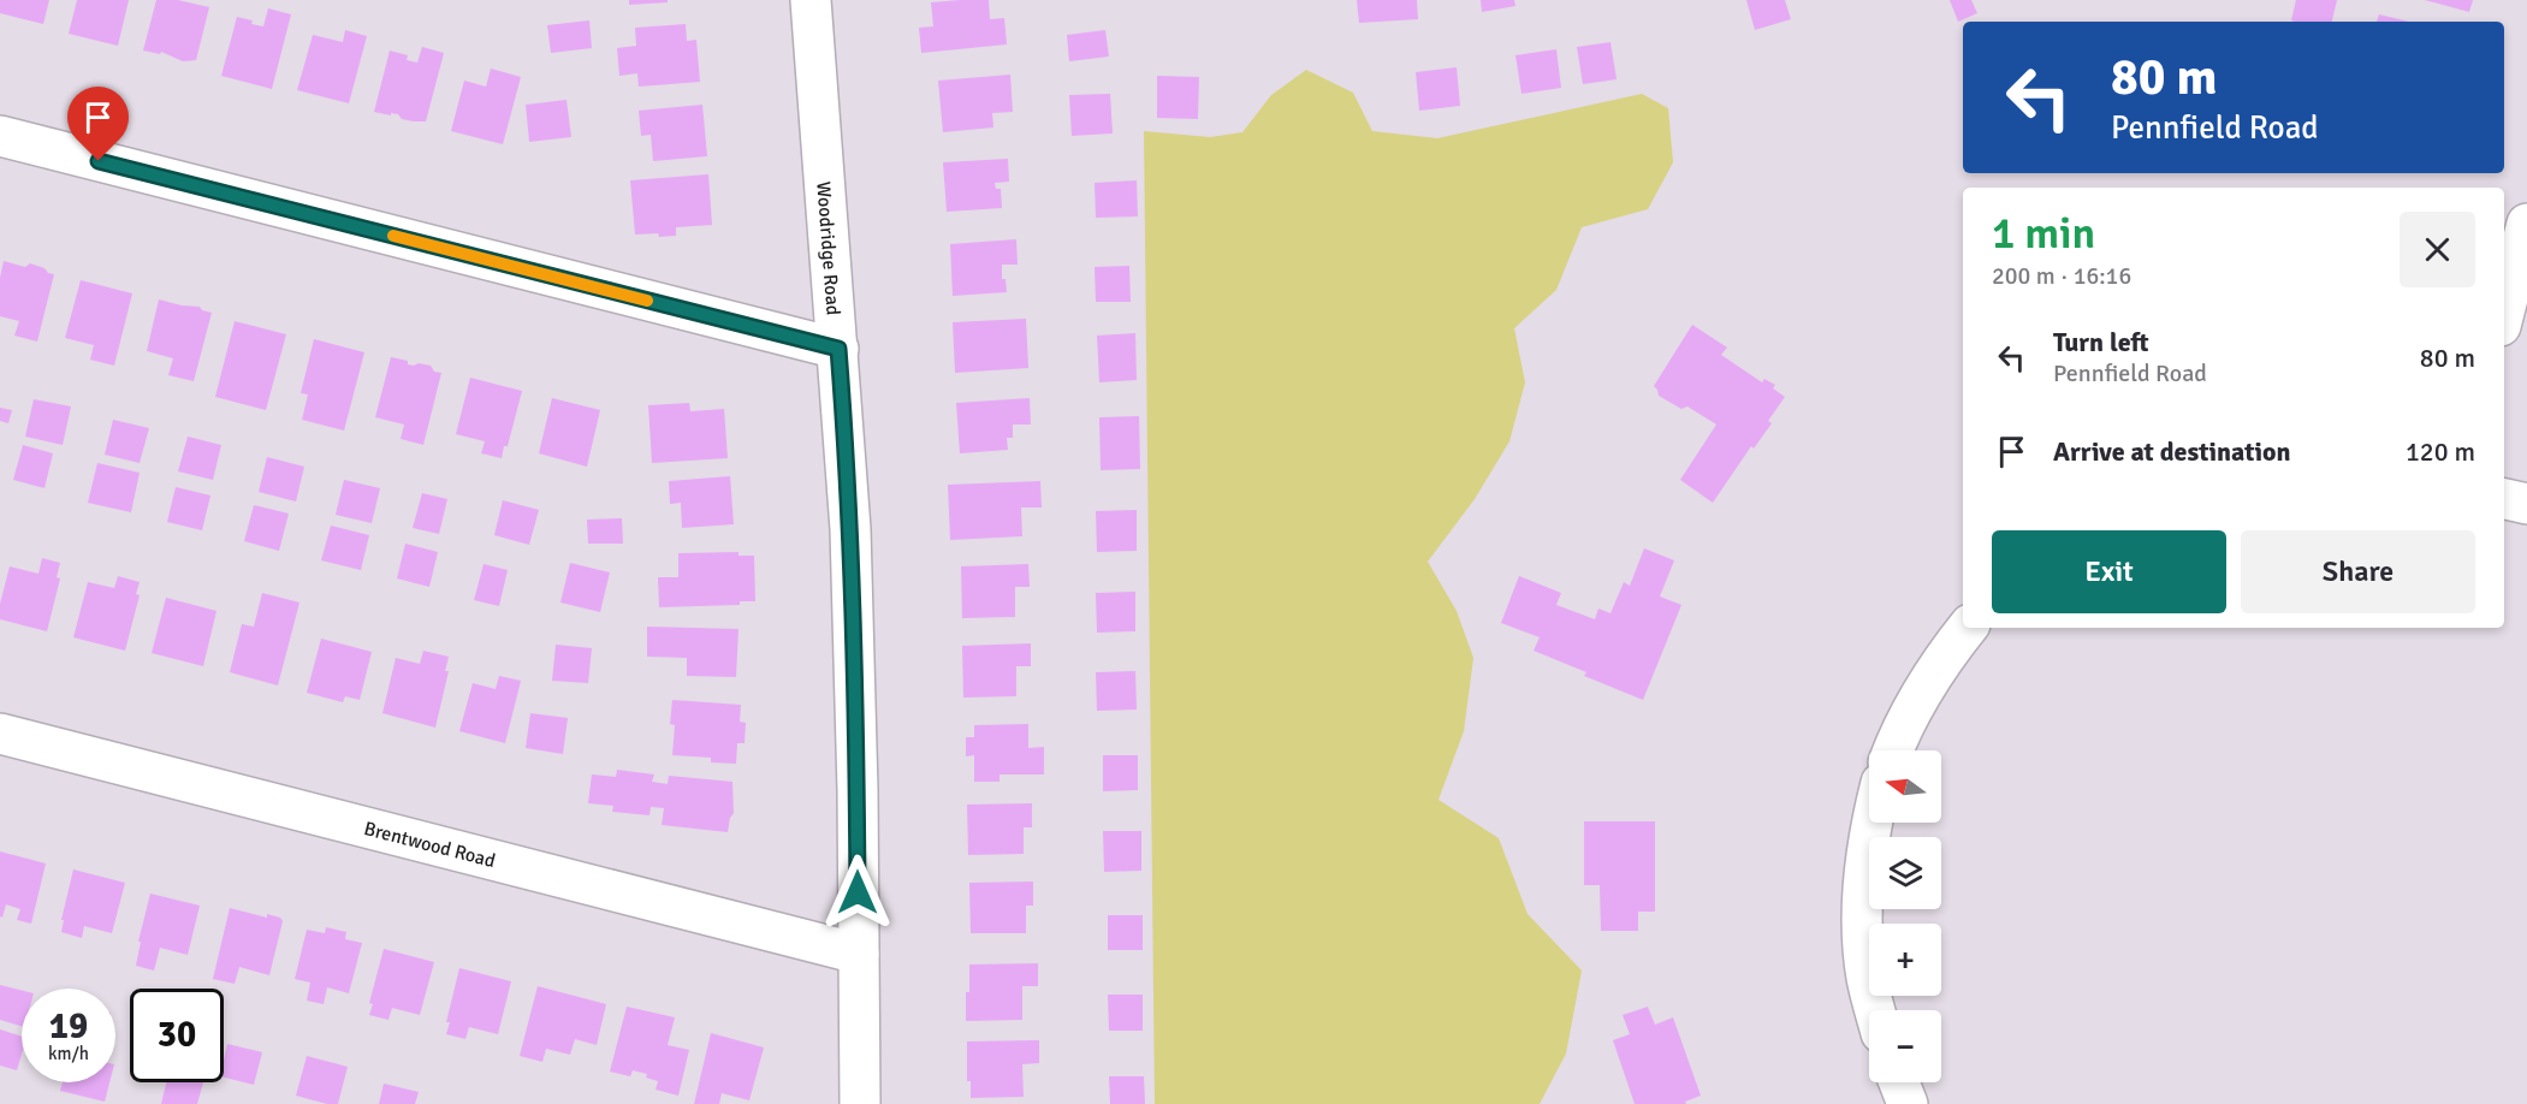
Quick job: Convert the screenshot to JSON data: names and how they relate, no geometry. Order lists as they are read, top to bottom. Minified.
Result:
{"streets":{"street":["Woodridge Road","Brentwood Road"]},"crossings":[["Woodridge Road","Brentwood Road"]],"north":"left","page":{"turn":["80 m","Pennfield Road"],"heading":["1 min","200 m · 16:16"],"list":[{"name":"Turn left","note":"Pennfield Road","value":"80 m"},{"name":"Arrive at destination","value":"120 m"}],"buttons":["Exit","Share"],"map_buttons":["+","−"],"speed":"19 km/h","limit":"30"}}
